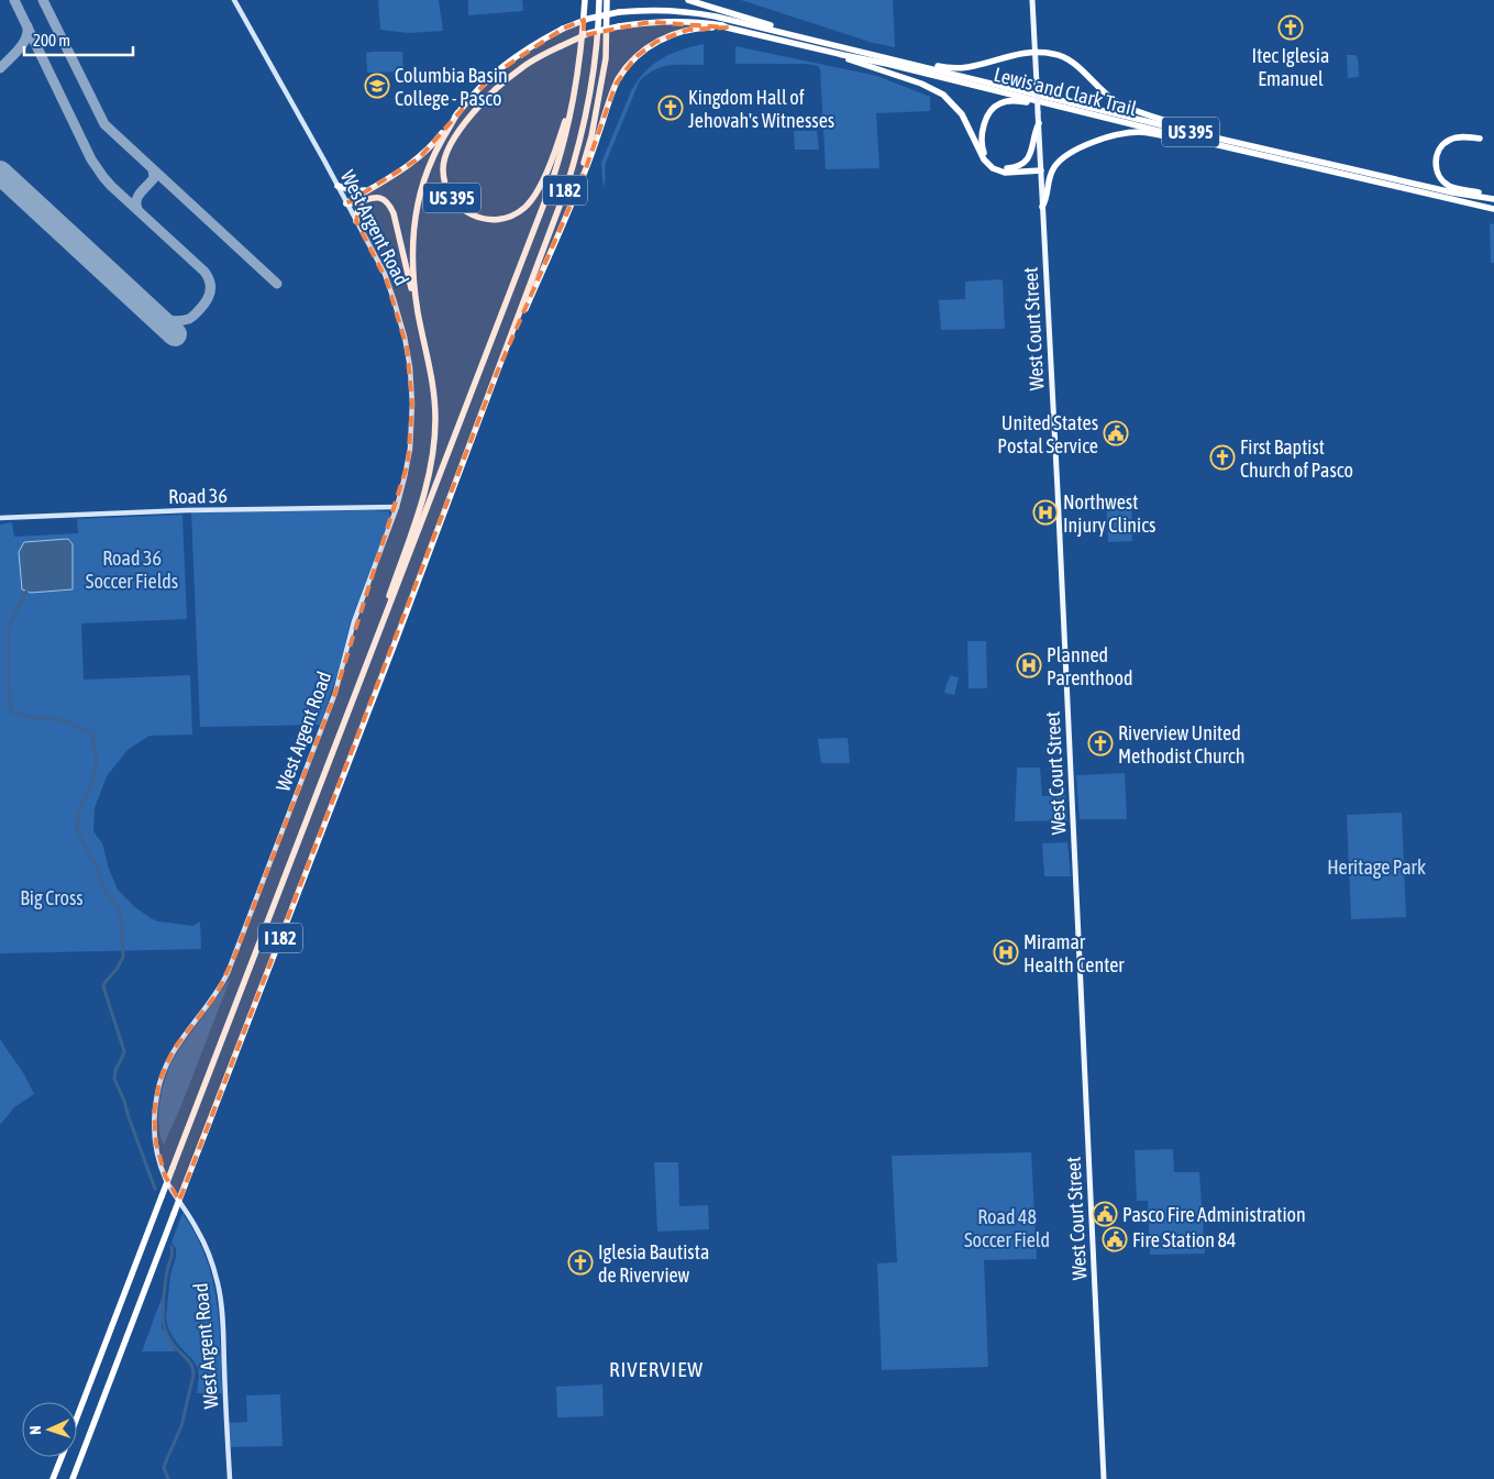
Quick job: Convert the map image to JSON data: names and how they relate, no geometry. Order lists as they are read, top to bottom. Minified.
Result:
{"streets":{"highway":["Lewis and Clark Trail","US 395","I 182"],"main road":["West Argent Road","West Court Street","Road 36"]},"crossings":[["Lewis and Clark Trail","US 395"],["US 395","I 182"],["West Argent Road","Road 36"]],"districts":["RIVERVIEW"],"parks":["Road 36 Soccer Fields","Heritage Park","Big Cross","Road 48 Soccer Field"],"places":{"church":["Itec Iglesia Emanuel","Kingdom Hall of Jehovah's Witnesses","First Baptist Church of Pasco","Riverview United Methodist Church","Iglesia Bautista de Riverview"],"school or university":["Columbia Basin College - Pasco"],"public building":["United States Postal Service","Pasco Fire Administration","Fire Station 84"],"hospital":["Northwest Injury Clinics","Planned Parenthood","Miramar Health Center"]},"scale_bar":"200 m","north":"left"}
